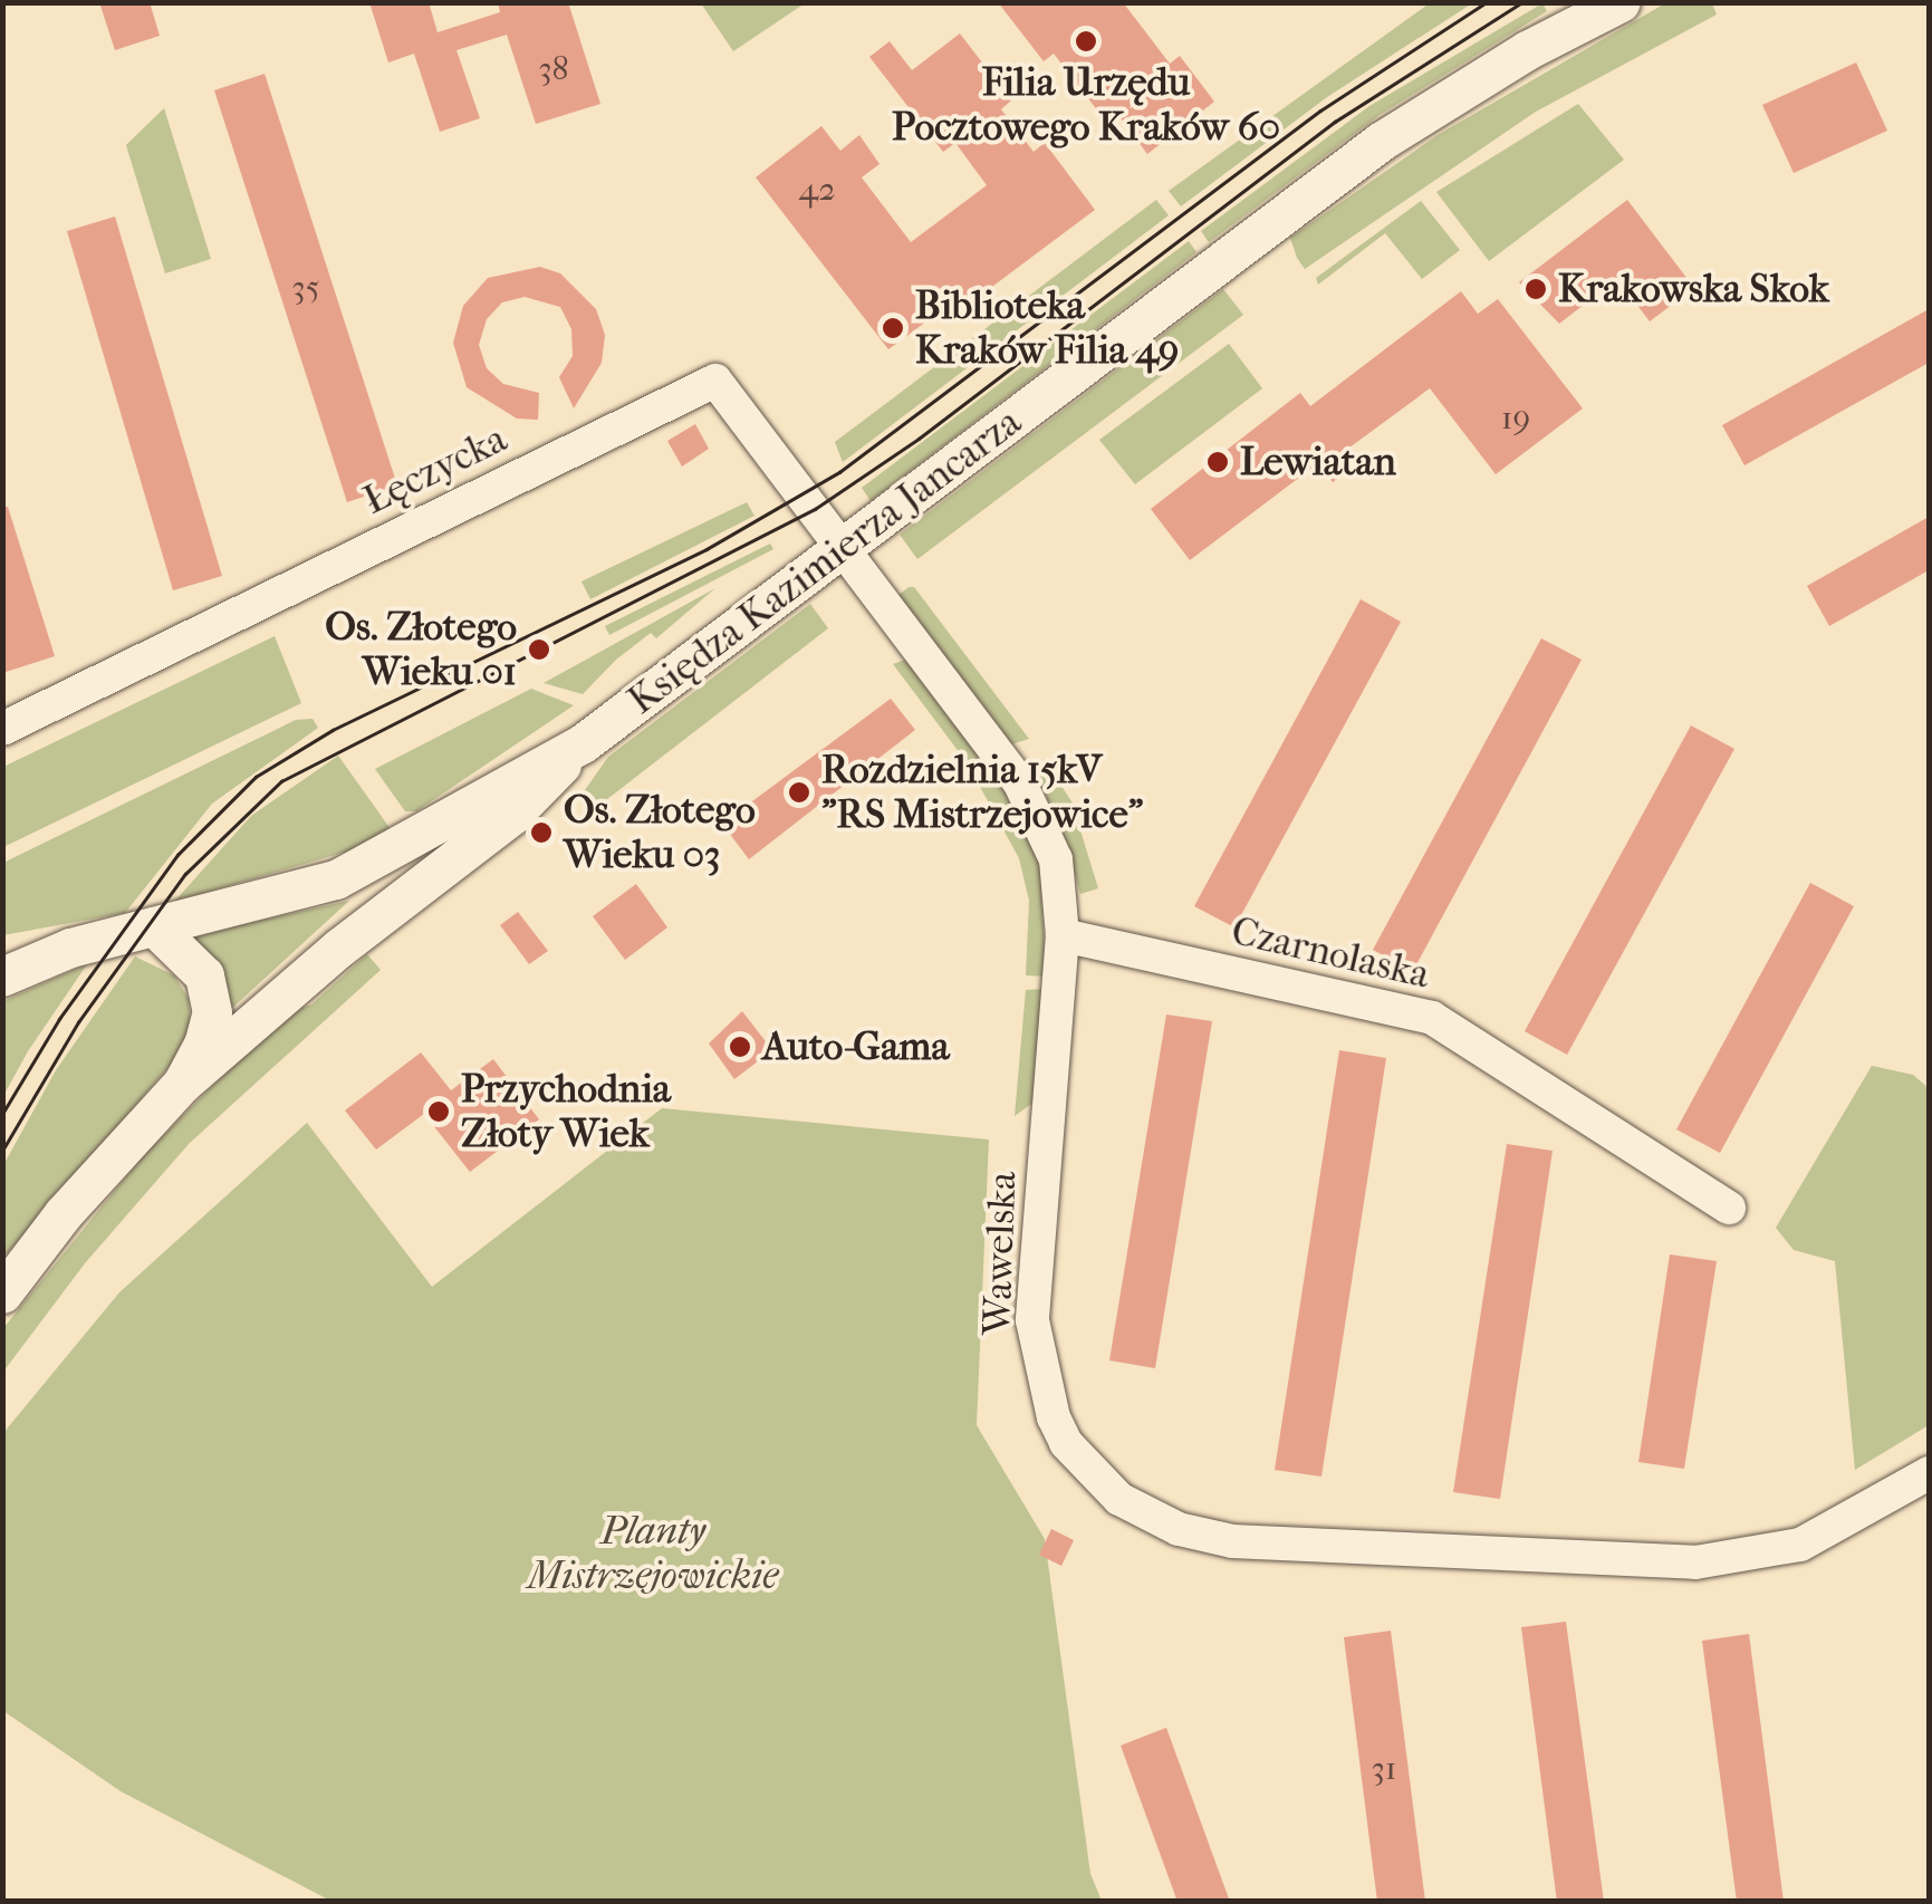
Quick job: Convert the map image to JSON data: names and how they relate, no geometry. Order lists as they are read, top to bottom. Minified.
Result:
{"streets":{"street":["Łęczycka","Księdza Kazimierza Jancarza","Czarnolaska","Wawelska"]},"crossings":[["Łęczycka","Księdza Kazimierza Jancarza"],["Łęczycka","Wawelska"],["Księdza Kazimierza Jancarza","Wawelska"],["Czarnolaska","Wawelska"]],"parks":["Planty Mistrzejowickie"],"places":["Filia Urzędu Pocztowego Kraków 60","Krakowska Skok","Biblioteka Kraków Filia 49","Lewiatan","Os. Złotego Wieku 01","Rozdzielnia 15kV \"RS Mistrzejowice\"","Os. Złotego Wieku 03","Auto-Gama","Przychodnia Złoty Wiek"],"house_numbers":["38","42","35","19","31"]}
